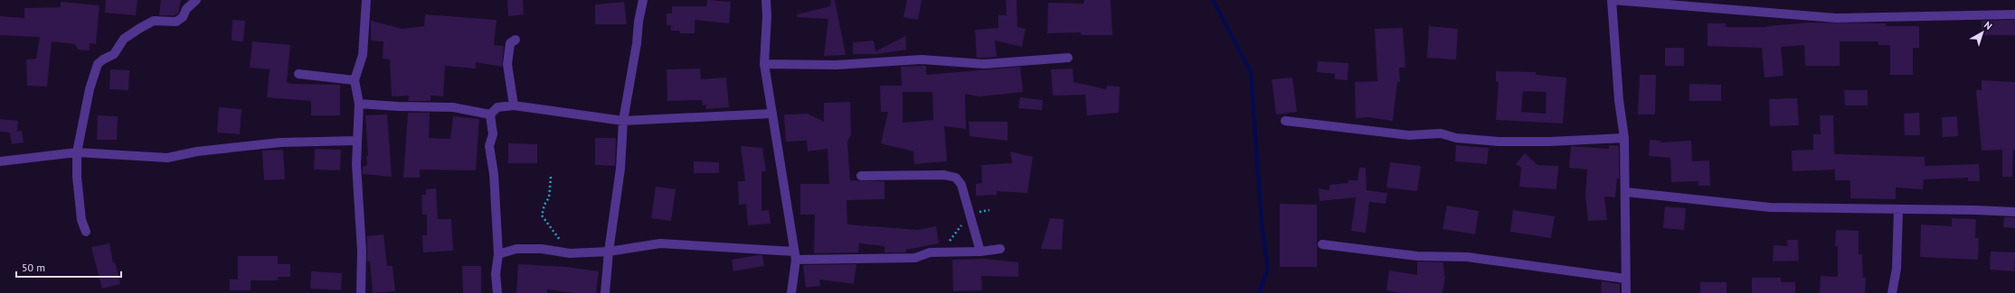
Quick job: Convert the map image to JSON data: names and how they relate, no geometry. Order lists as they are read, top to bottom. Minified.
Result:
{"scale_bar":"50 m","north":"top right"}
